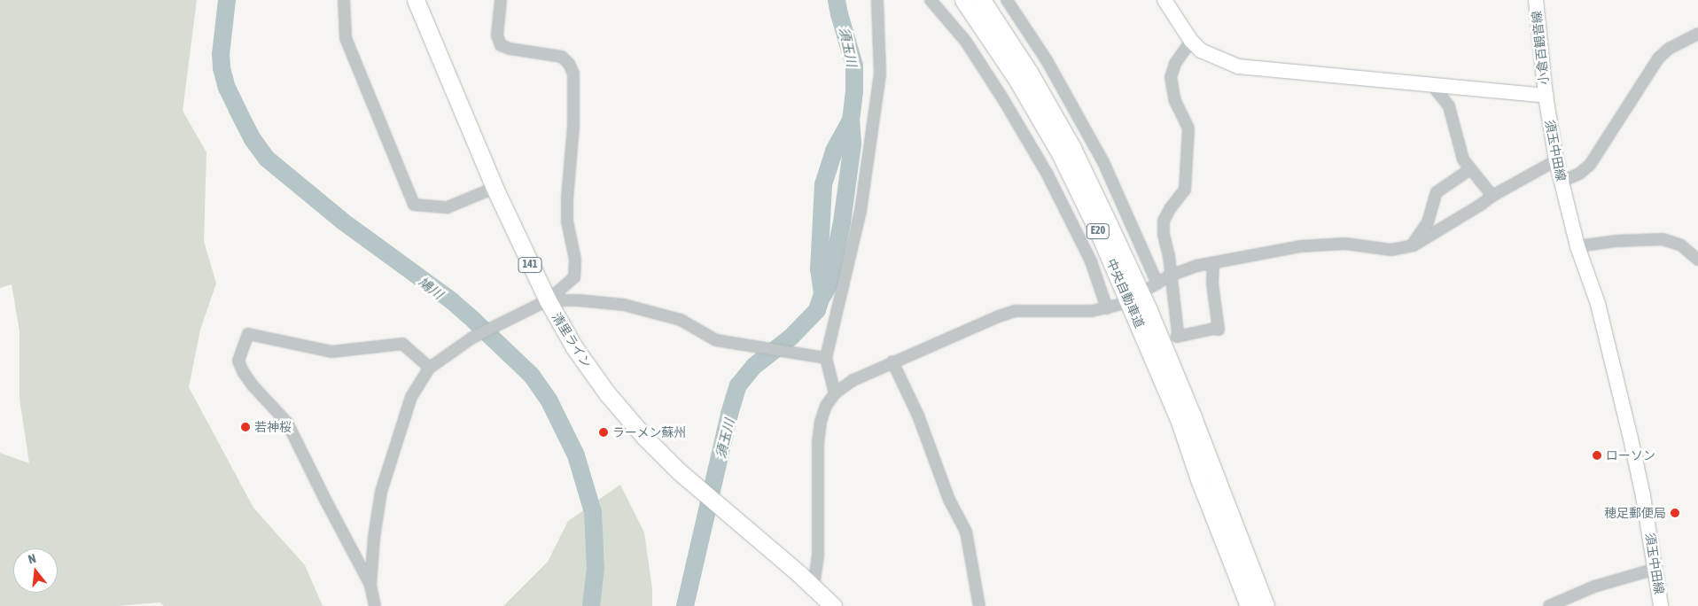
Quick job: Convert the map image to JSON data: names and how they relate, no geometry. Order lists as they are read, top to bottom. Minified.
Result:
{"streets":{"highway":["E20","141","中央自動車道","清里ライン"],"main road":["小倉百観音線","須玉中田線"]},"crossings":[["小倉百観音線","須玉中田線"]],"water":["須玉川","鳩川"],"places":["若神桜","ラーメン蘇州","ローソン","穂足郵便局"],"north":"top"}
